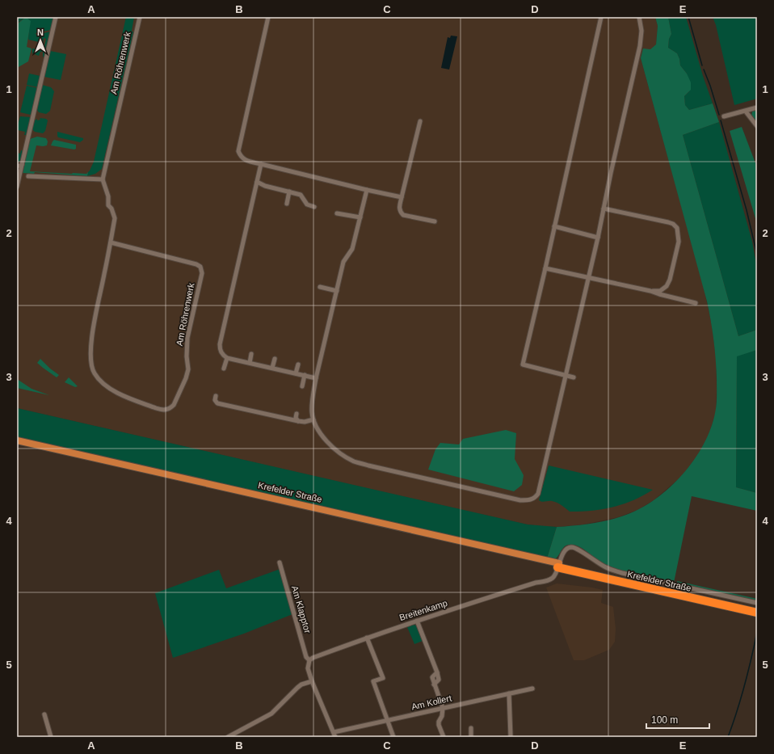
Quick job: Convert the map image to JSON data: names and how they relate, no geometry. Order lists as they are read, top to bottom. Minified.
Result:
{"streets":{"highway":["Krefelder Straße"],"street":["Am Röhrenwerk","Am Klapptor","Breitenkamp","Am Kollert"]},"crossings":[["Krefelder Straße","Breitenkamp"],["Am Klapptor","Breitenkamp"]],"scale_bar":"100 m","north":"top","grid":{"columns":["A","B","C","D","E"],"rows":["1","2","3","4","5"]}}
